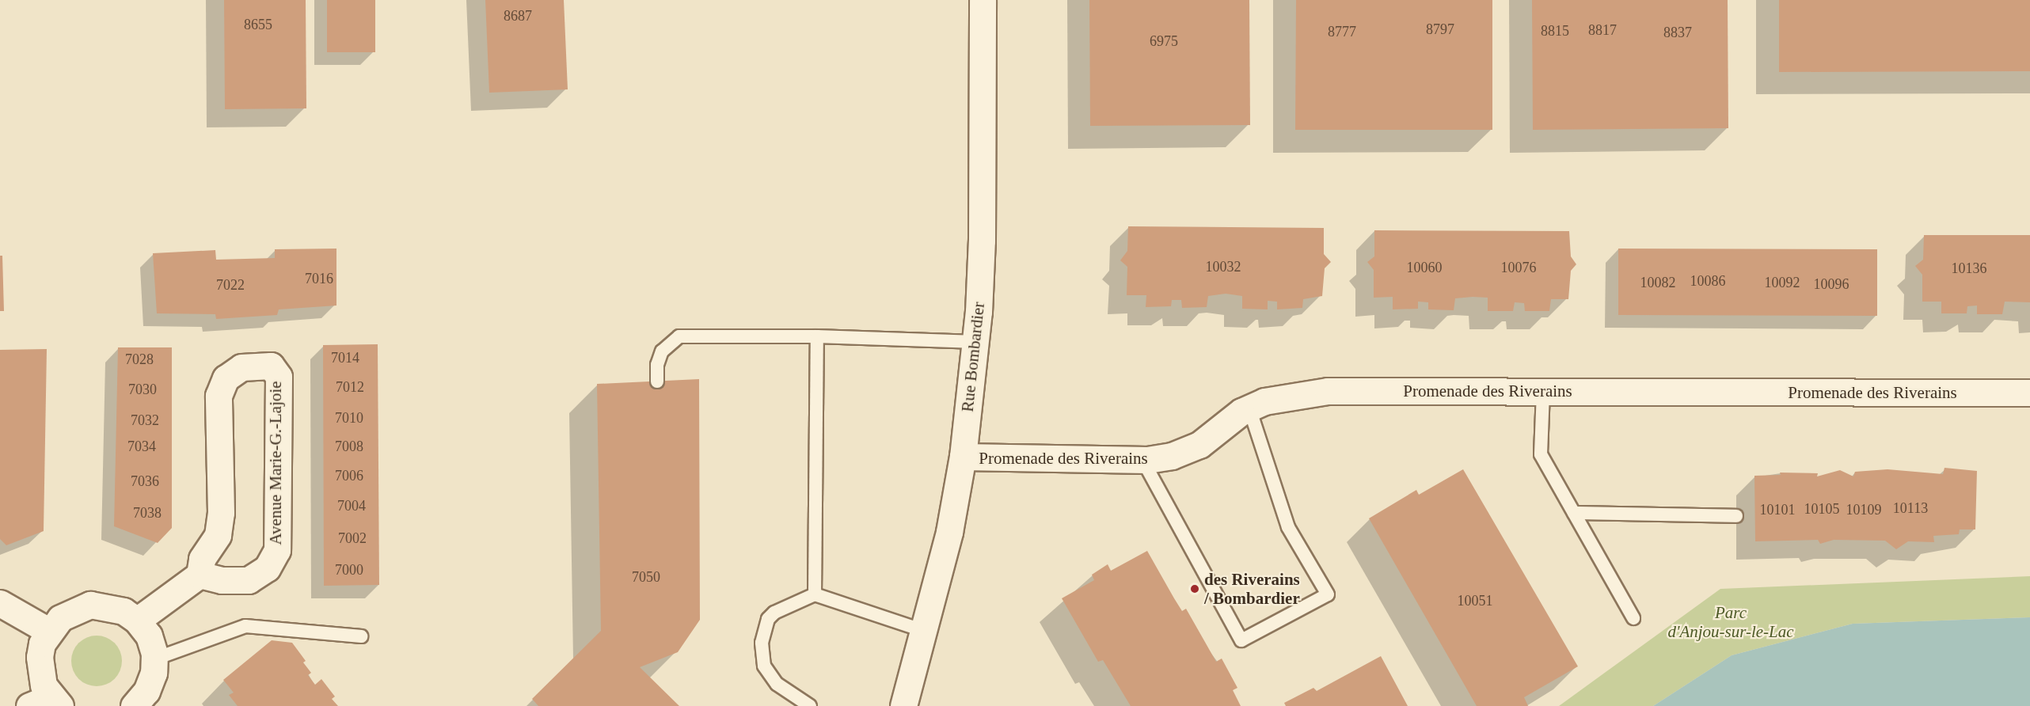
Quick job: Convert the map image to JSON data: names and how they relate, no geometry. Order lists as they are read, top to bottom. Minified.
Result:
{"streets":{"street":["Rue Bombardier","Promenade des Riverains","Avenue Marie-G.-Lajoie"]},"crossings":[["Rue Bombardier","Promenade des Riverains"]],"parks":["Parc d'Anjou-sur-le-Lac"],"places":["des Riverains / Bombardier"],"house_numbers":["8687","8655","8797","8817","8815","8777","8837","6975","10032","10060","10076","10136","7016","10086","10082","10092","10096","7022","7014","7028","7012","7030","7010","7032","7034","7008","7006","7036","7004","10113","10105","10101","10109","7038","7002","7000","7050","10051"]}
